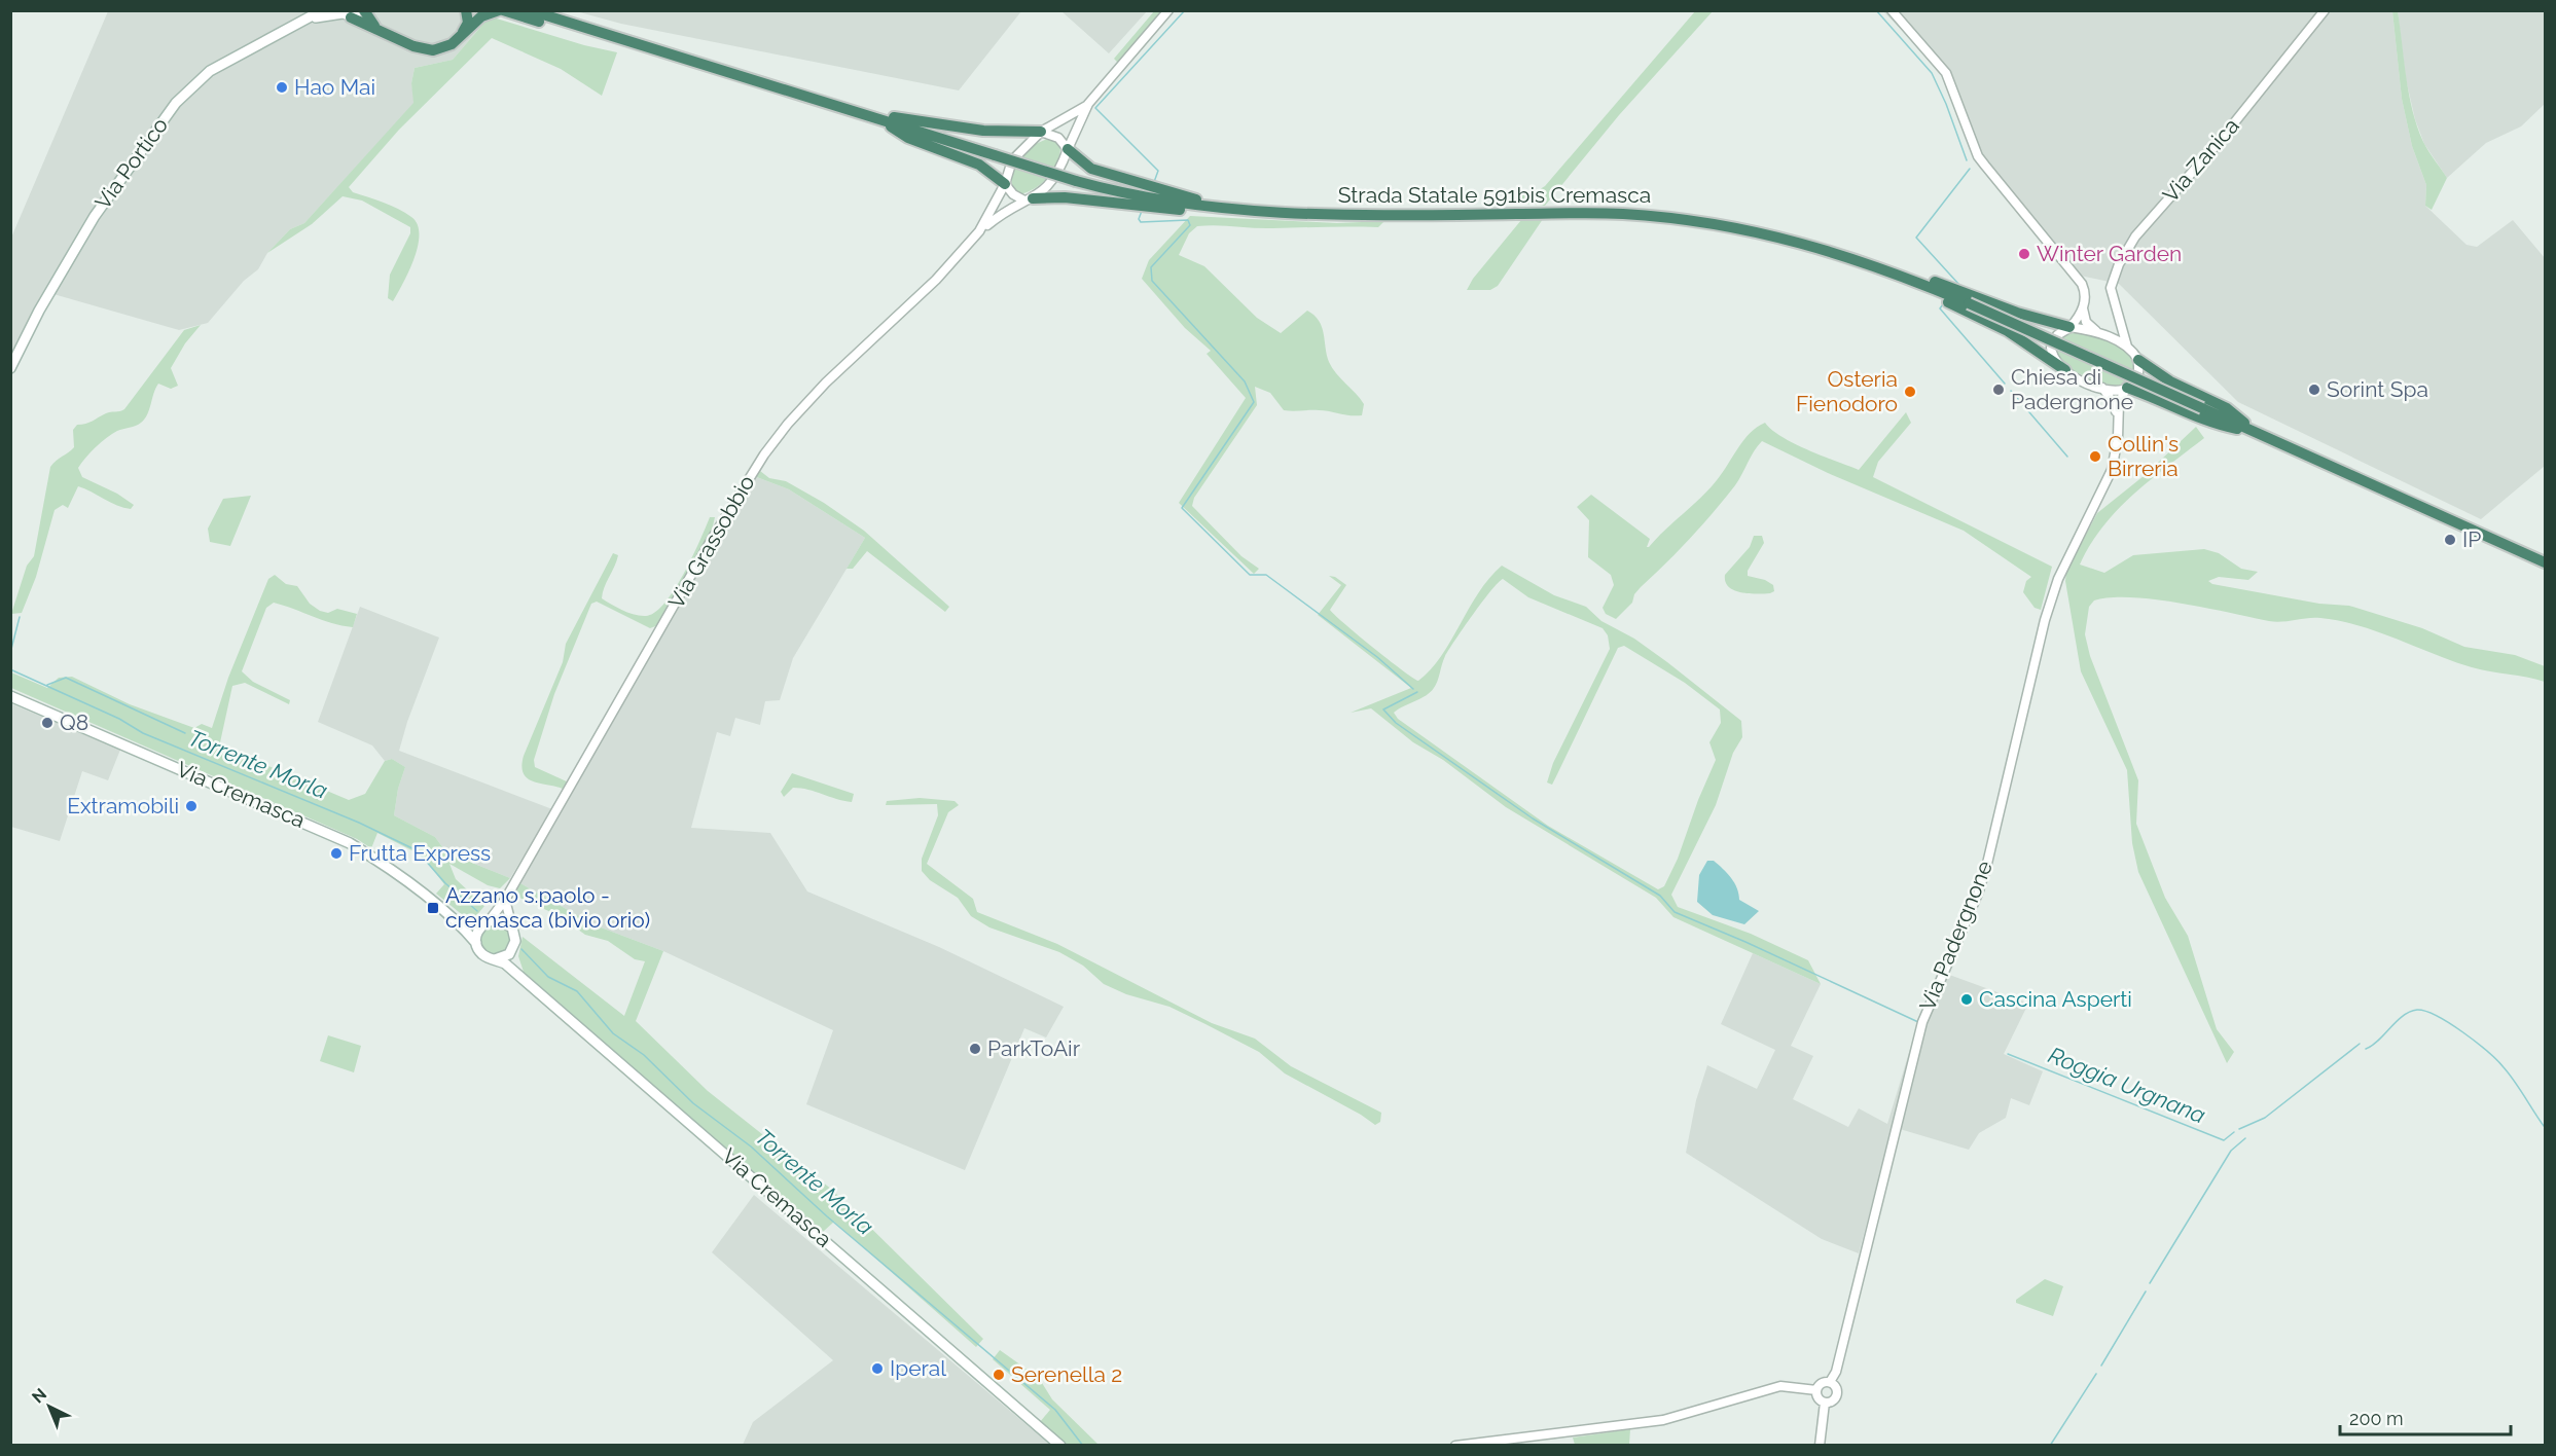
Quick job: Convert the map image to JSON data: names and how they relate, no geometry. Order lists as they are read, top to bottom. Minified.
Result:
{"streets":{"highway":["Strada Statale 591bis Cremasca"],"main road":["Via Portico","Via Cremasca"],"street":["Via Zanica","Via Grassobbio","Via Padergnone"]},"crossings":[["Via Grassobbio","Via Cremasca"]],"water":["Torrente Morla","Roggia Urgnana"],"places":{"other":["Hao Mai","Winter Garden","Chiesa di Padergnone","Sorint Spa","Osteria Fienodoro","Collin's Birreria","IP","Q8","Extramobili","Frutta Express","Cascina Asperti","ParkToAir","Iperal","Serenella 2"],"transit":["Azzano s.paolo - cremasca (bivio orio)"]},"scale_bar":"200 m","north":"top left"}
